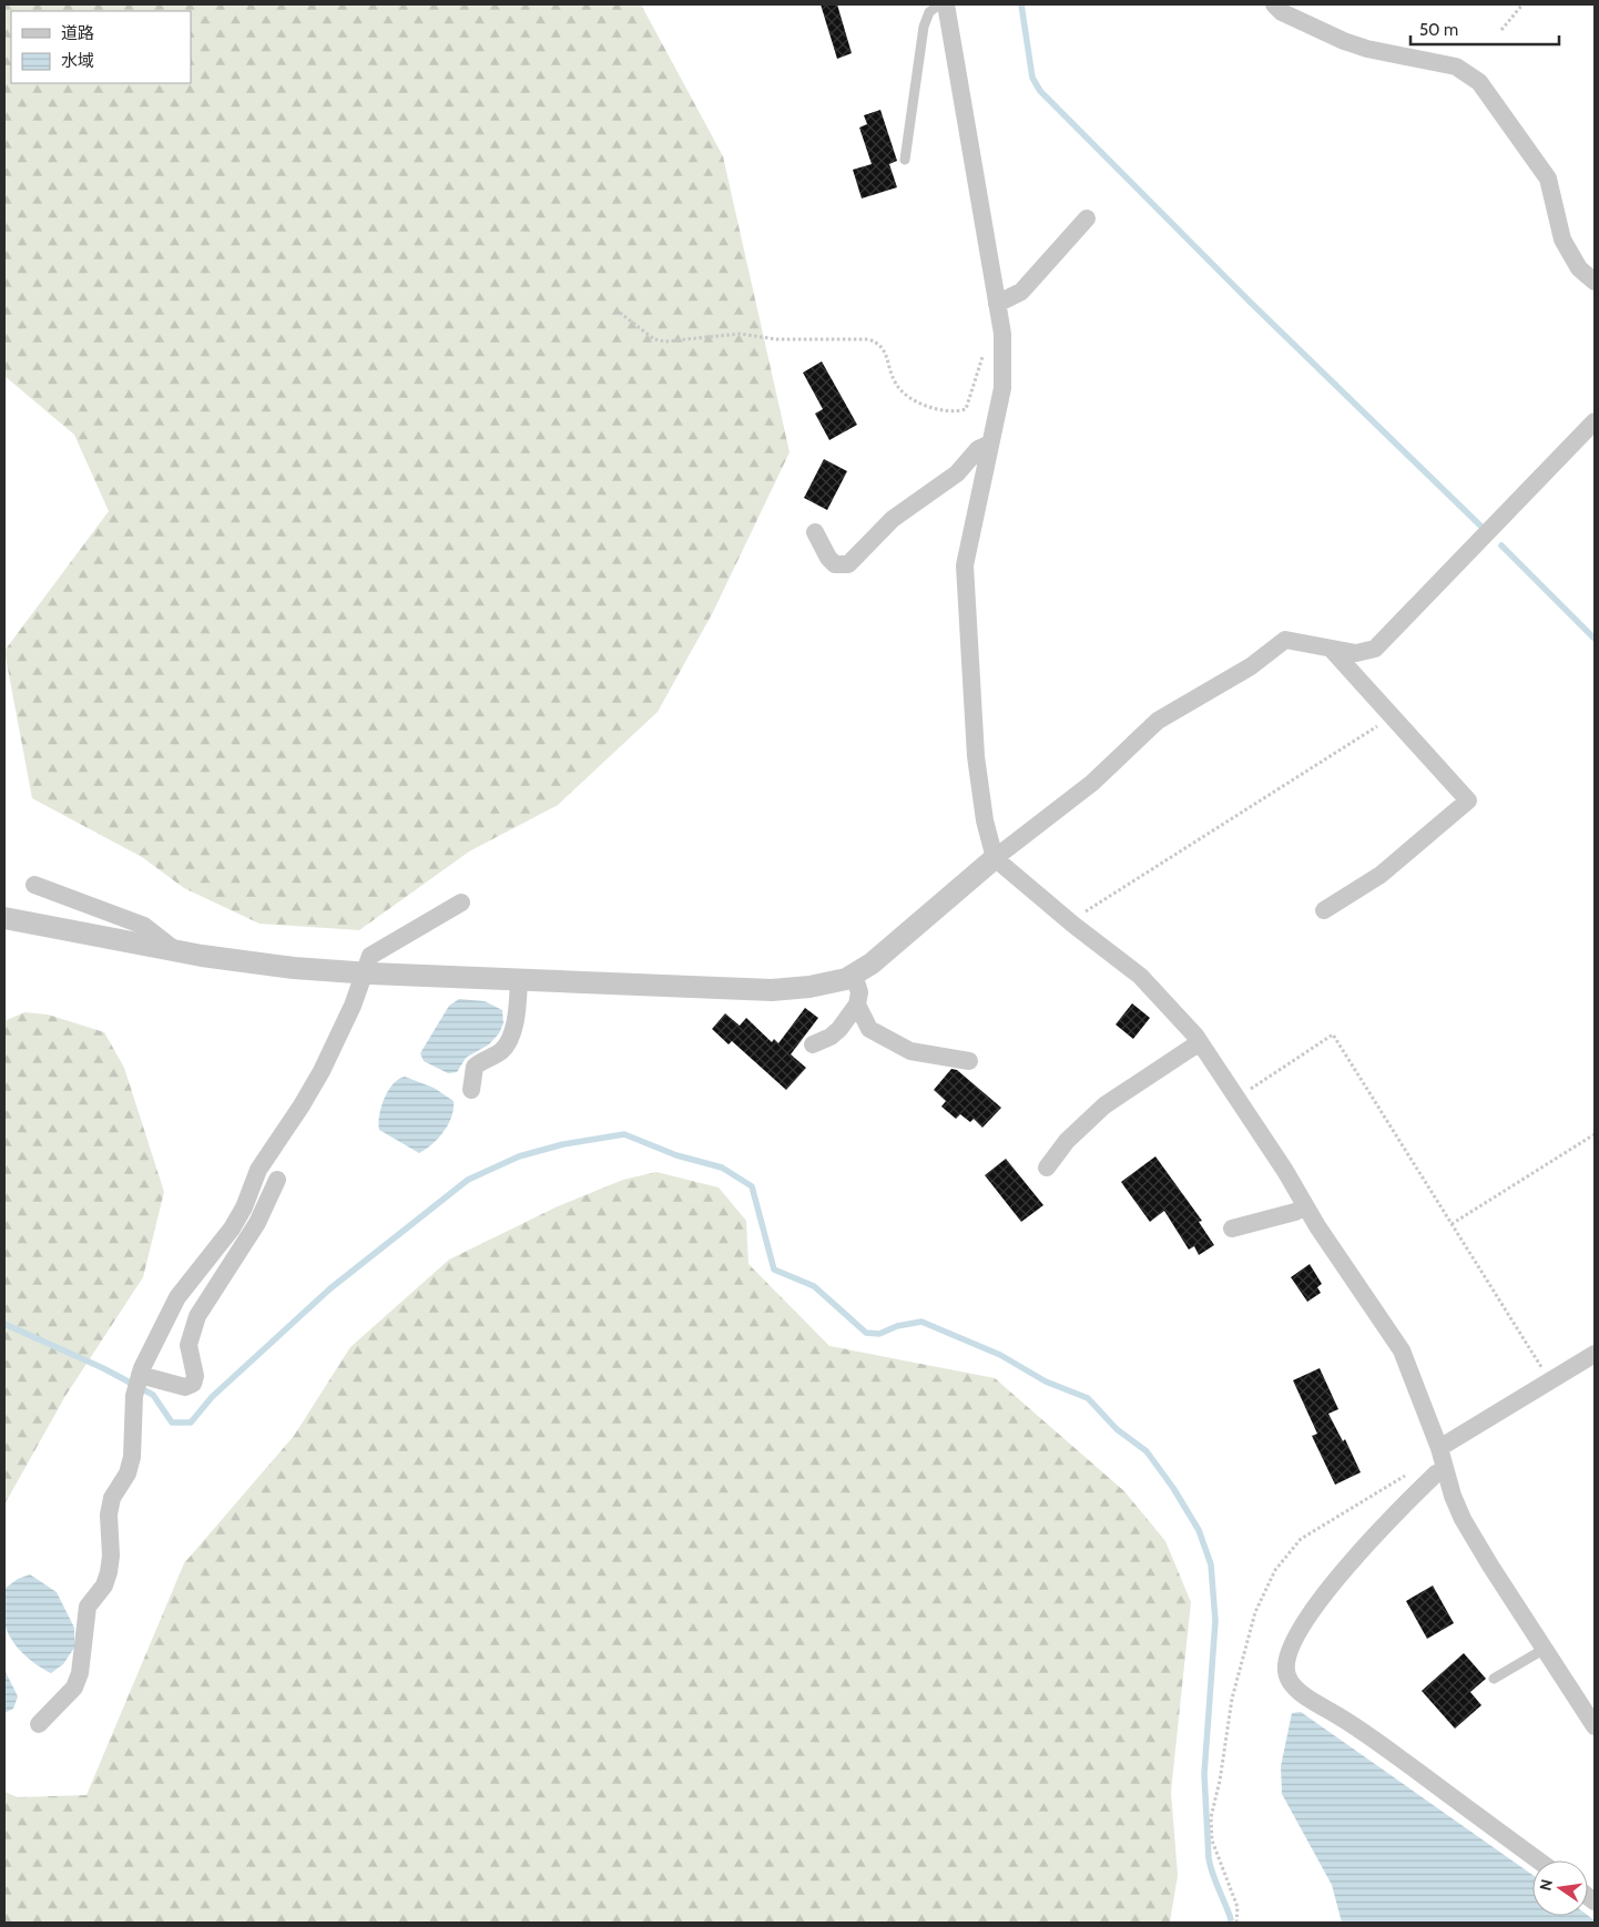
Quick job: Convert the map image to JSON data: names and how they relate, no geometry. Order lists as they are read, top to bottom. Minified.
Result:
{"legend":["道路","水域"],"scale_bar":"50 m","north":"left"}
